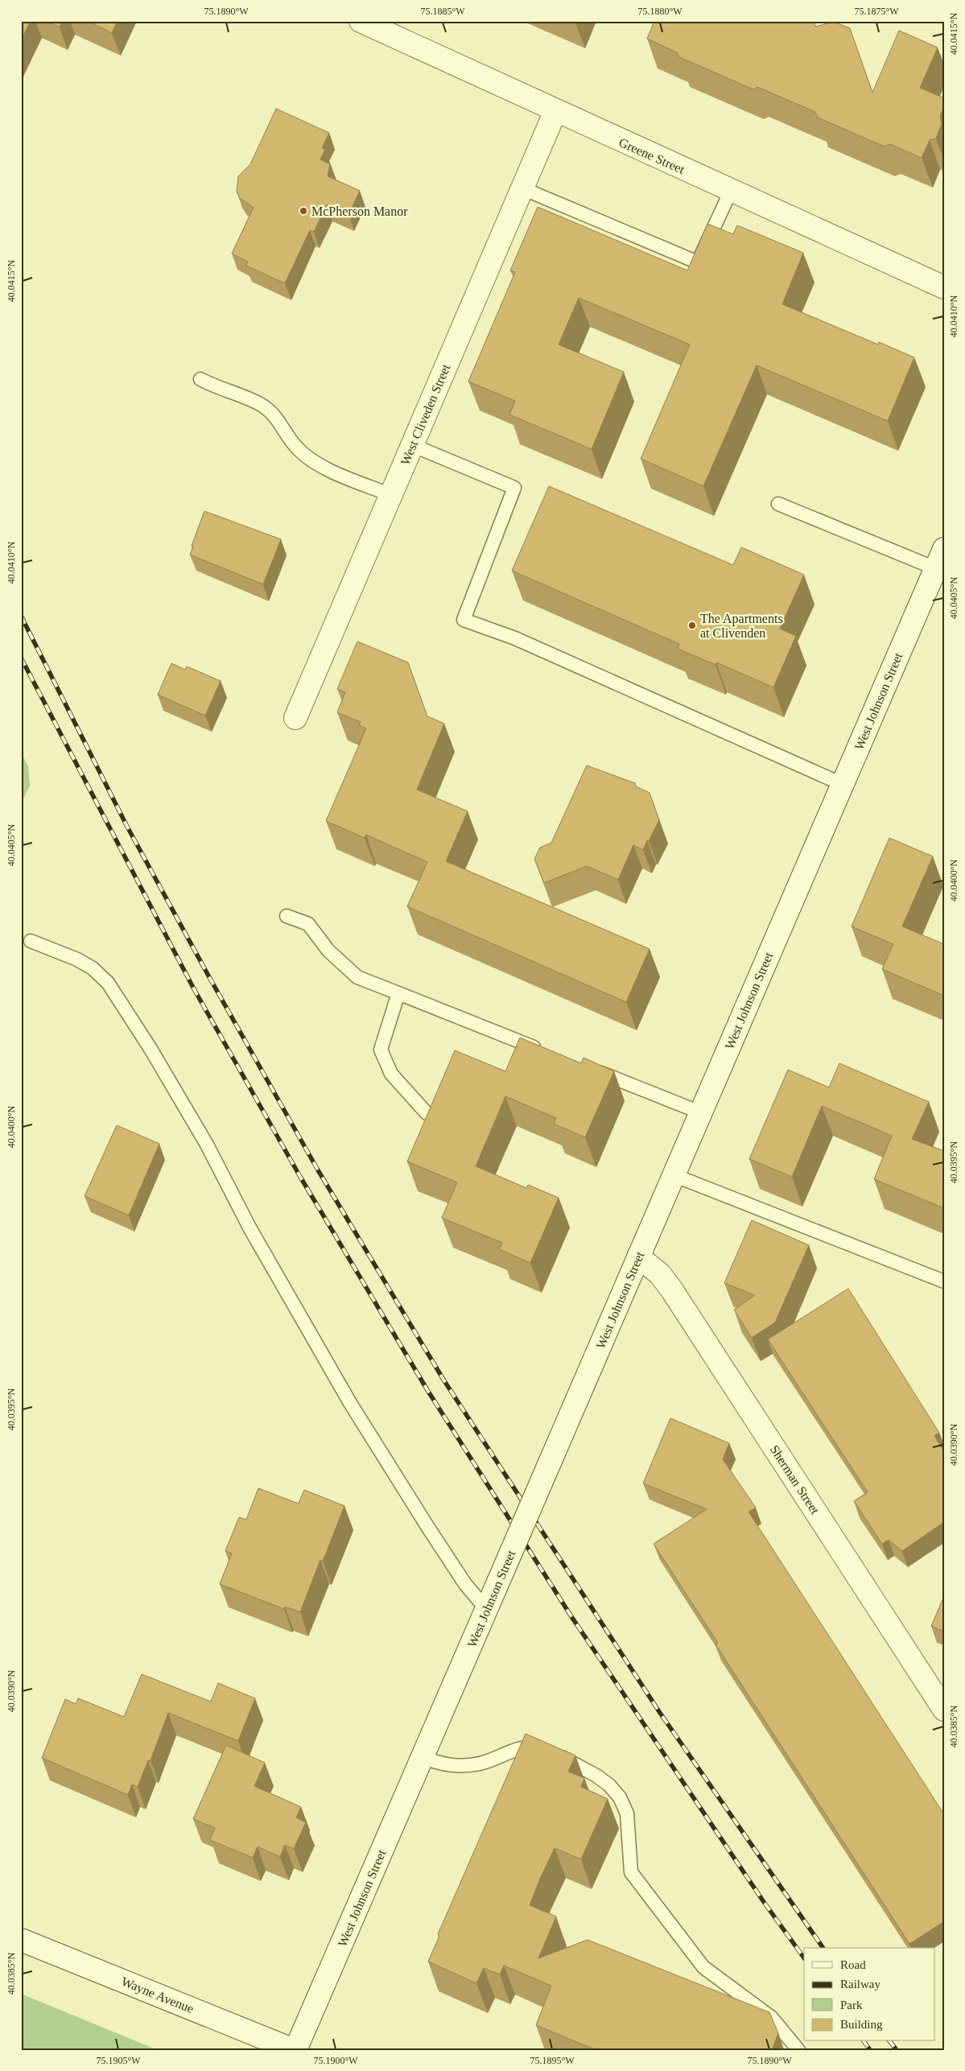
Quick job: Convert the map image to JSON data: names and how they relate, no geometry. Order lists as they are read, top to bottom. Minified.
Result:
{"streets":{"street":["Greene Street","West Cliveden Street","West Johnson Street","Sherman Street","Wayne Avenue"]},"crossings":[["Greene Street","West Cliveden Street"],["West Johnson Street","Sherman Street"],["West Johnson Street","Wayne Avenue"]],"places":["McPherson Manor","The Apartments at Clivenden"],"legend":["Road","Railway","Park","Building"],"coordinates":["75.1890°W","75.1885°W","75.1880°W","75.1875°W","40.0415°N","40.0410°N","40.0405°N","40.0400°N","40.0395°N","40.0390°N","40.0385°N","75.1905°W","75.1900°W","75.1895°W"]}
